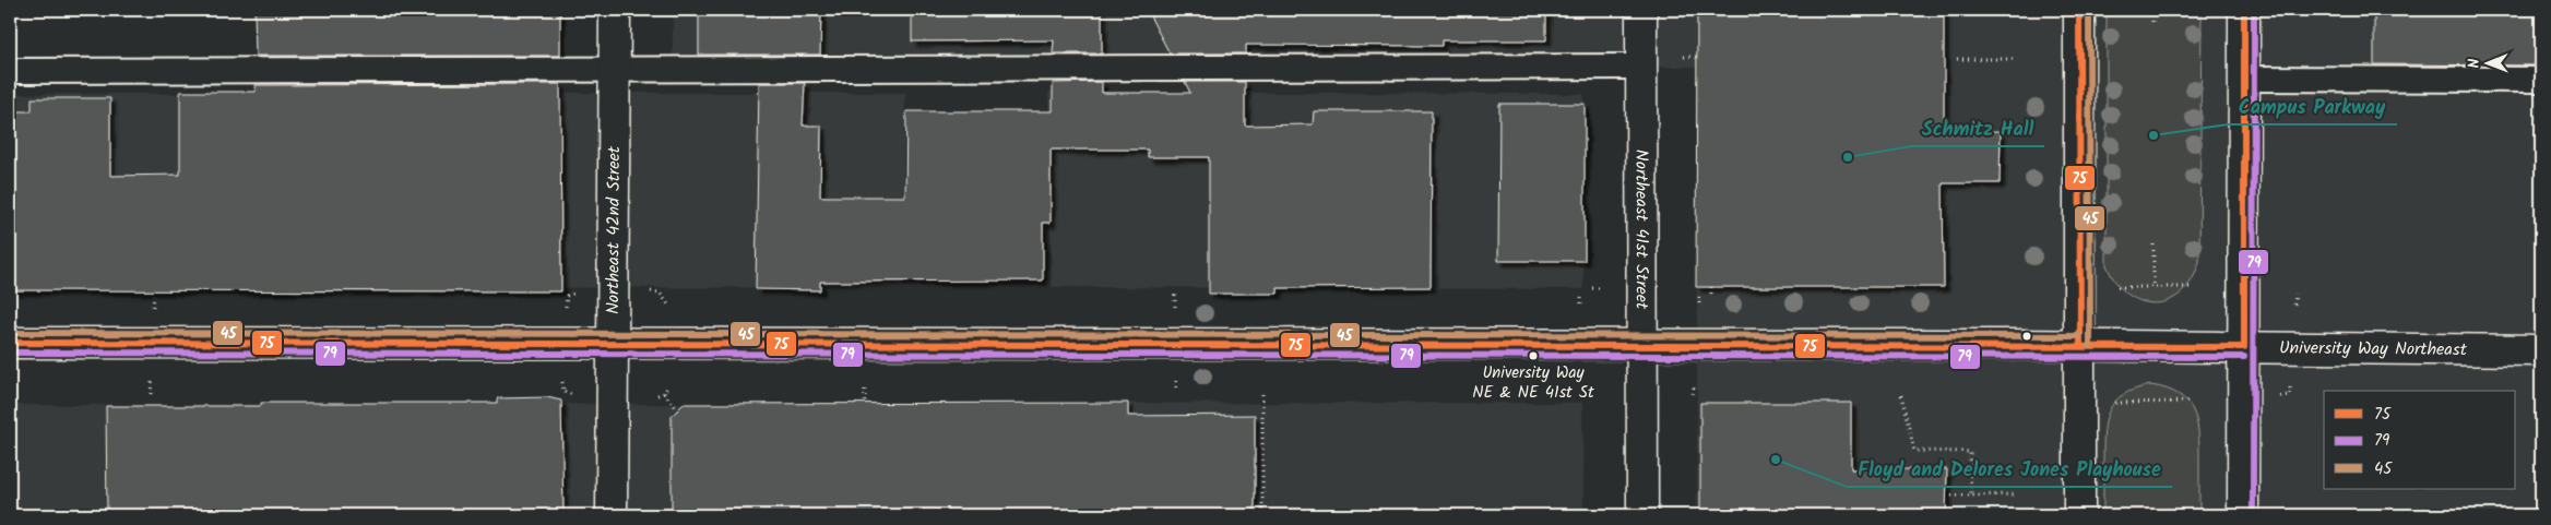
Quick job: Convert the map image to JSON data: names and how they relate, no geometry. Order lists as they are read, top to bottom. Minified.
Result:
{"streets":{"street":["Northeast 42nd Street","Northeast 41st Street","University Way Northeast"]},"crossings":[["Northeast 42nd Street","University Way Northeast"],["Northeast 41st Street","University Way Northeast"]],"places":["Campus Parkway","Schmitz Hall","University Way NE & NE 41st St","Floyd and Delores Jones Playhouse"],"lines":["transit line 75","transit line 79","transit line 45"],"legend":["75","79","45"],"north":"left"}
